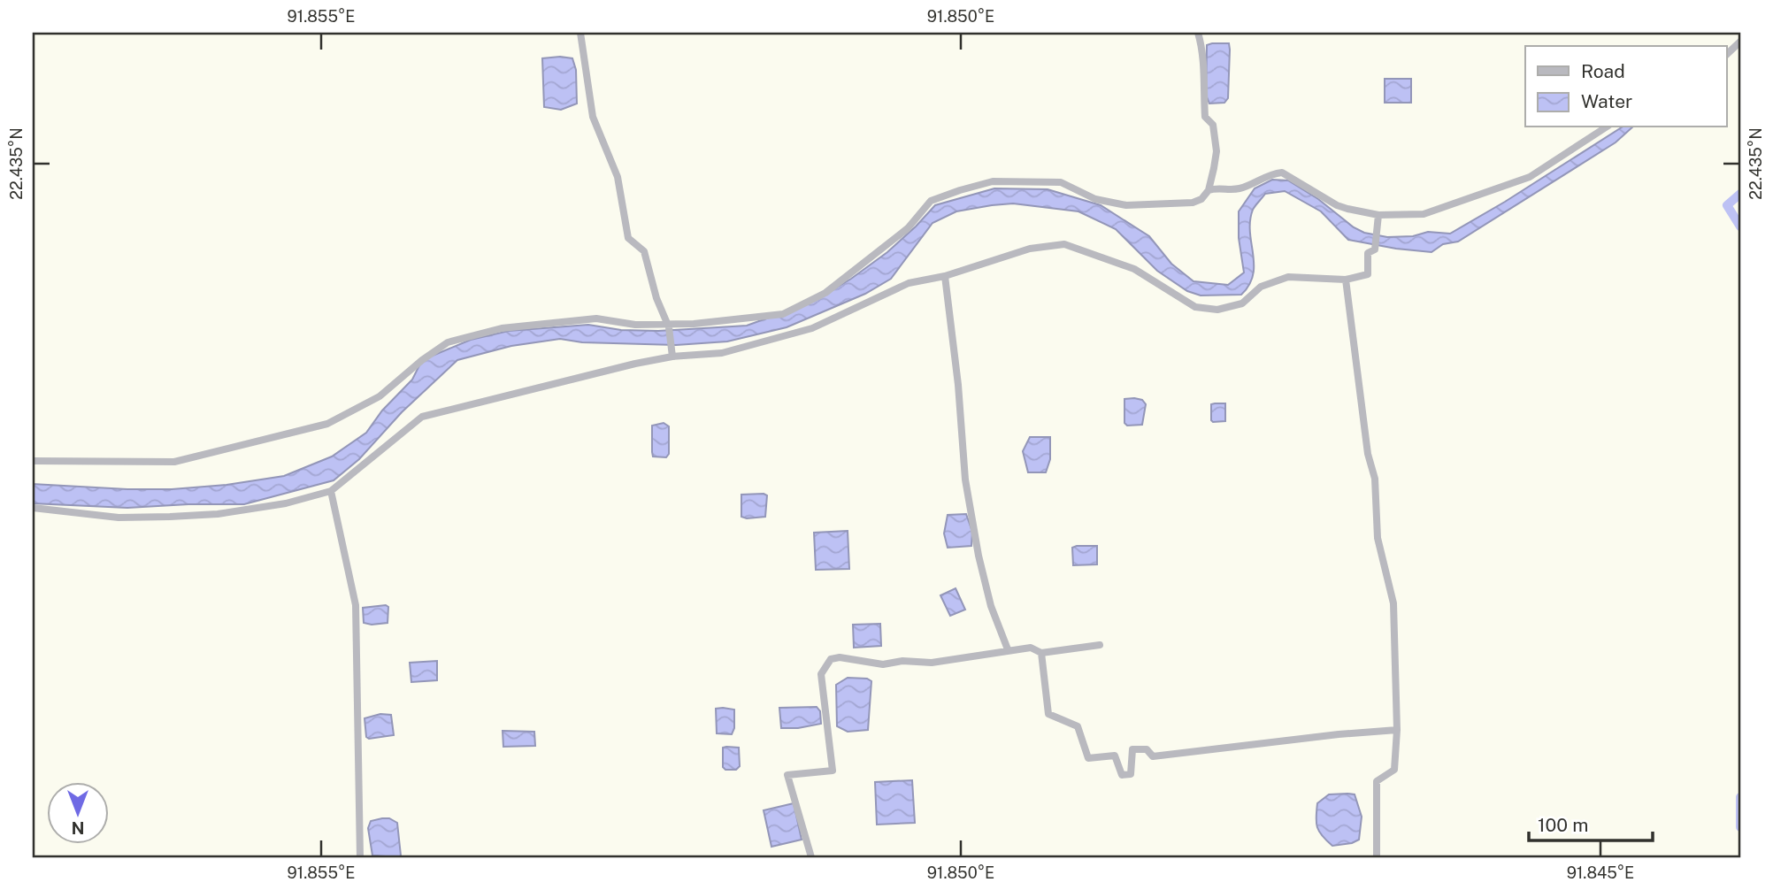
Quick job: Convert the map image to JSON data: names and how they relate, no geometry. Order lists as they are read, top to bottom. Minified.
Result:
{"legend":["Road","Water"],"scale_bar":"100 m","north":"bottom","coordinates":["91.855°E","91.850°E","22.435°N","91.845°E"]}
